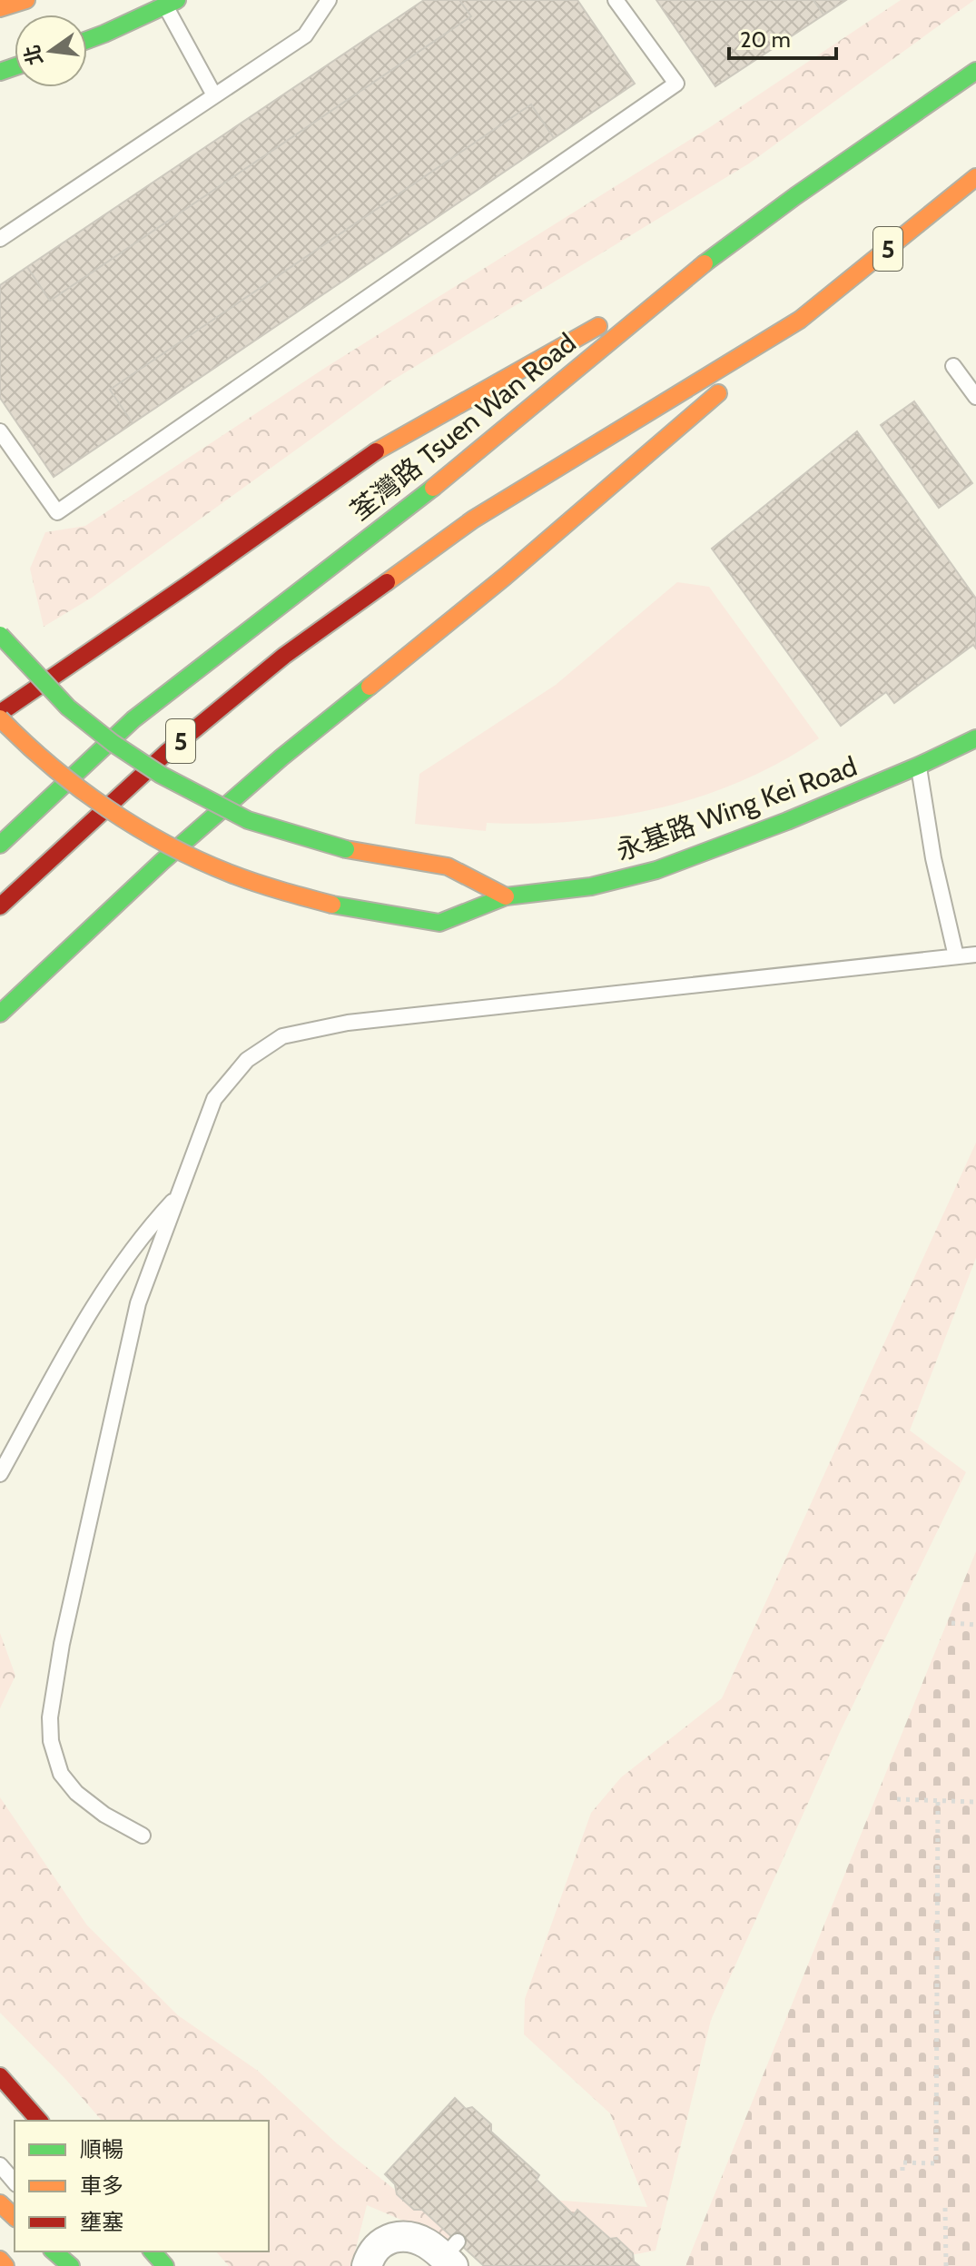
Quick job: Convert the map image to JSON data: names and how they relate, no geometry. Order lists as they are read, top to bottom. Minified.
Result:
{"streets":{"main road":["5","荃灣路 Tsuen Wan Road","永基路 Wing Kei Road"]},"legend":["順暢","車多","壅塞"],"scale_bar":"20 m","north":"left"}
